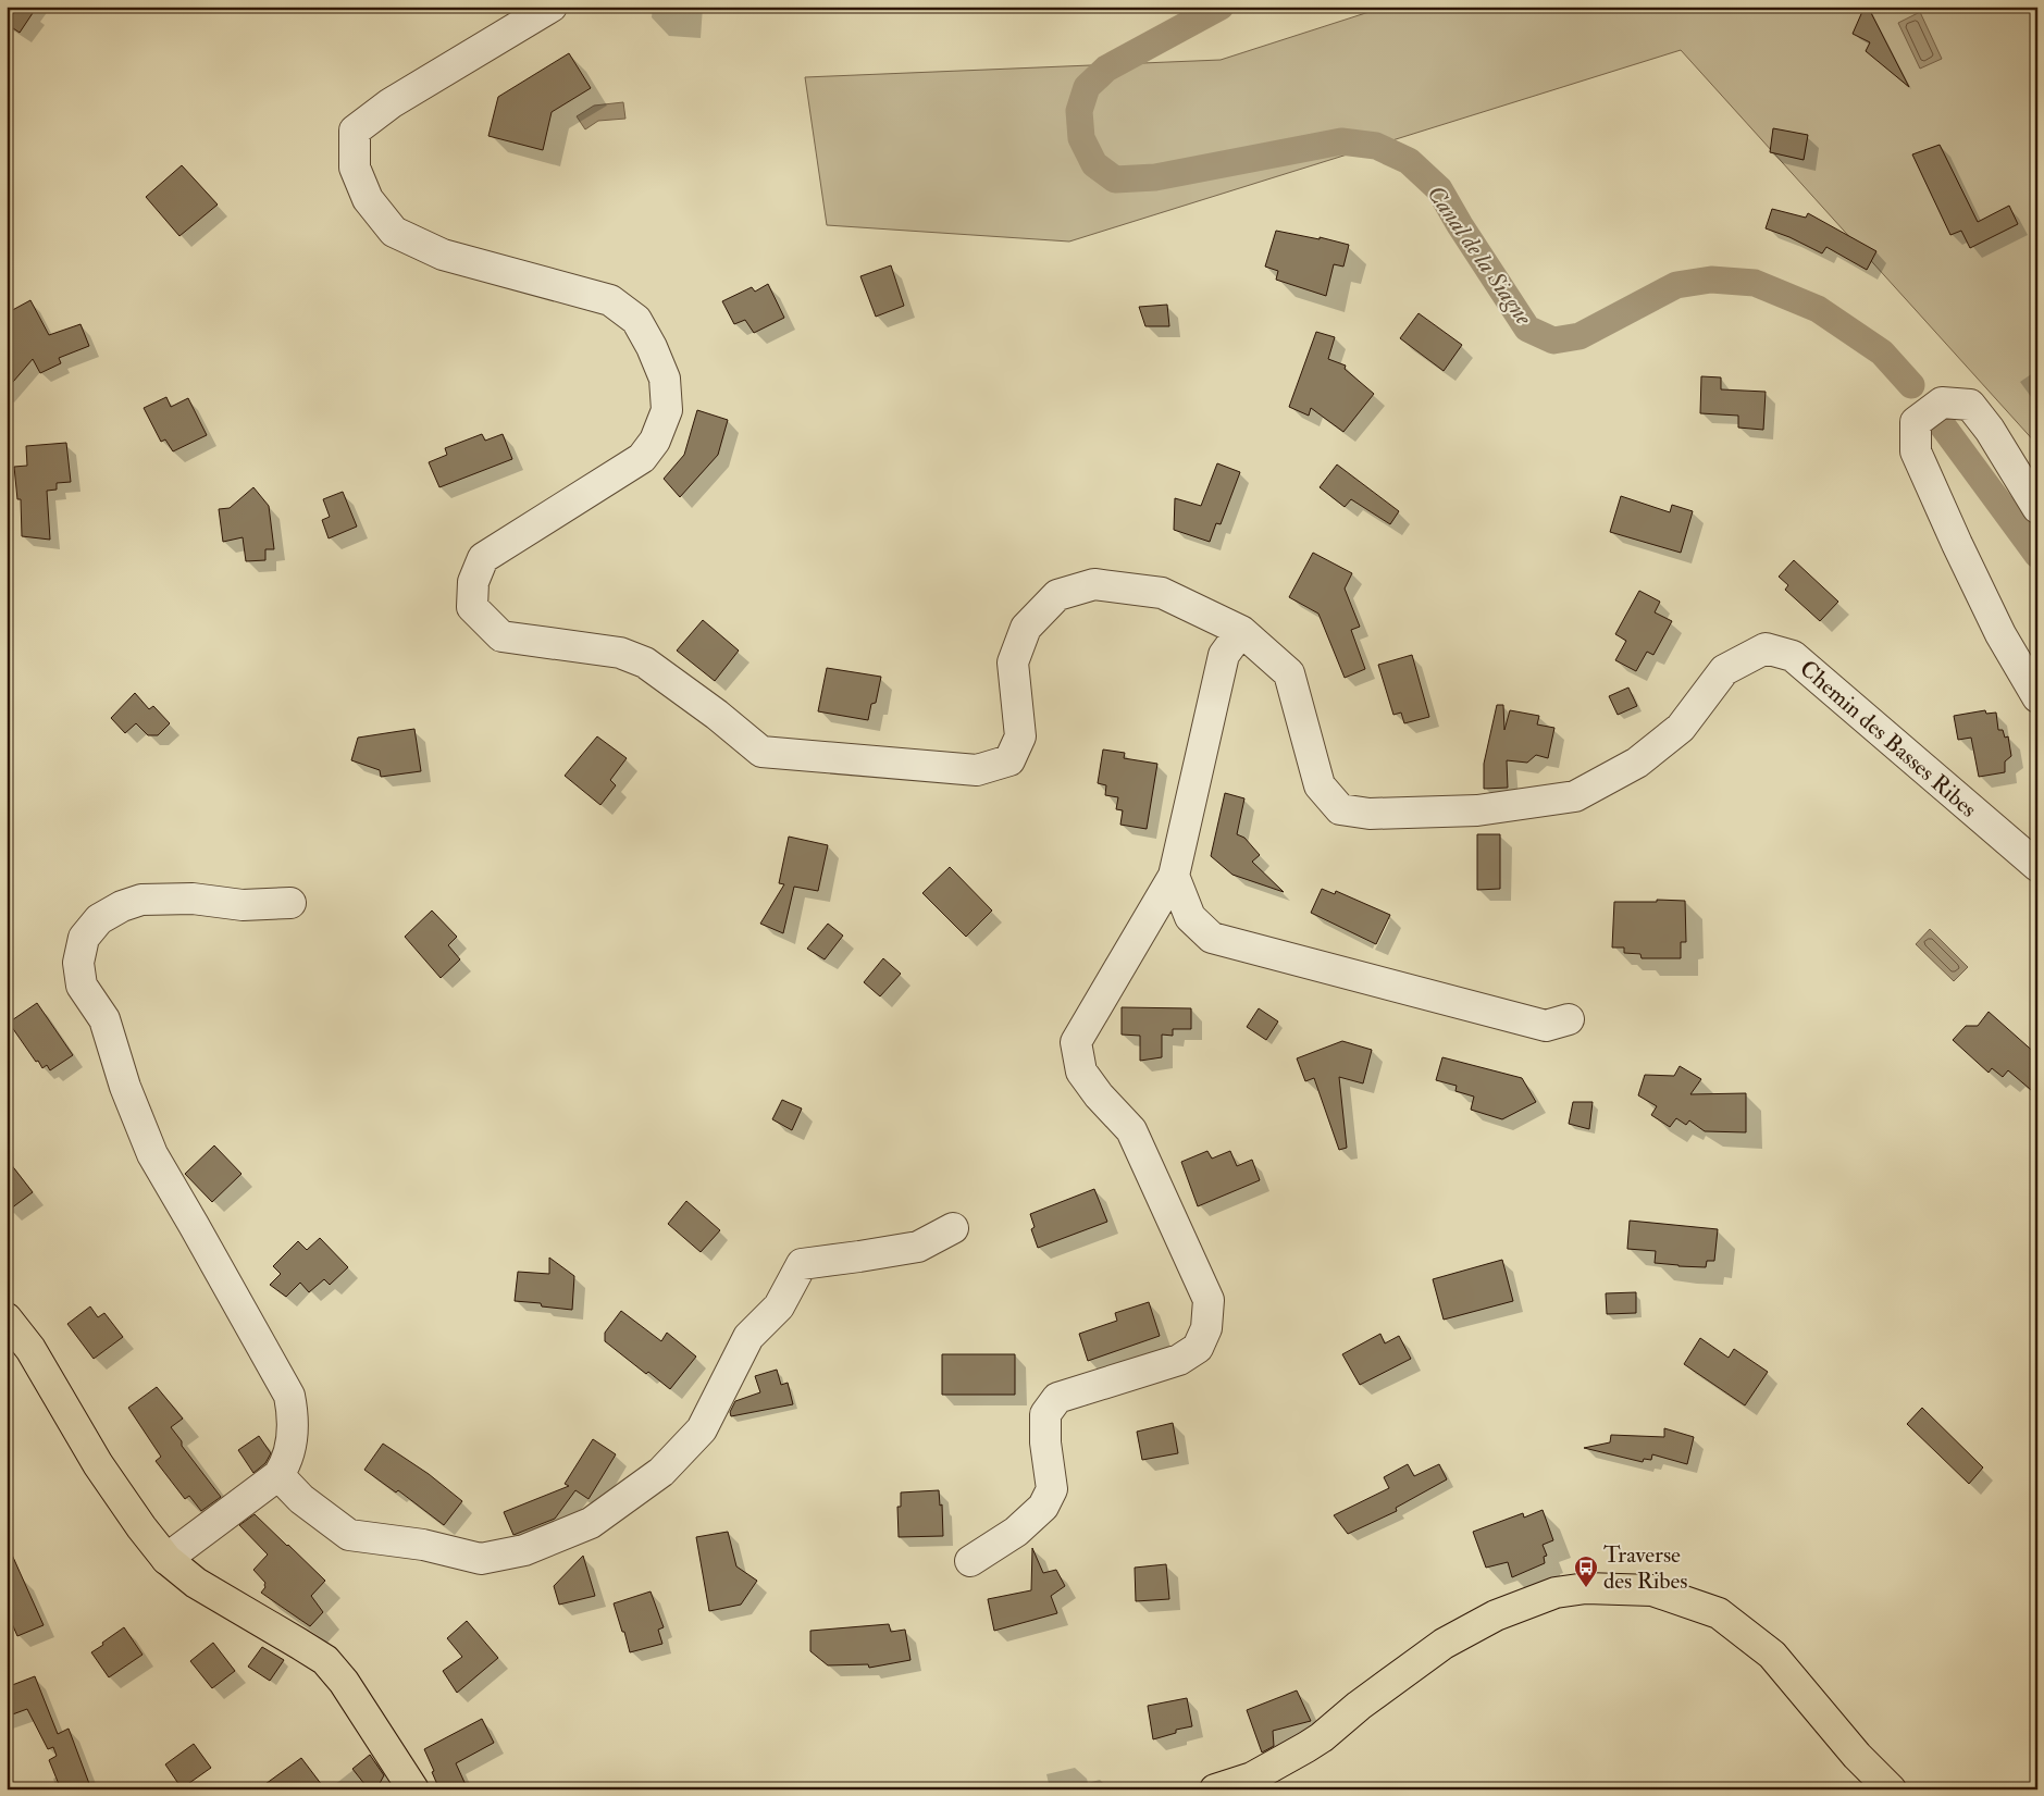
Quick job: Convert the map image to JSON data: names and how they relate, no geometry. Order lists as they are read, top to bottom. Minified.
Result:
{"streets":{"street":["Chemin des Basses Ribes"]},"water":["Canal de la Siagne"],"places":{"bus stop":["Traverse des Ribes"]}}
